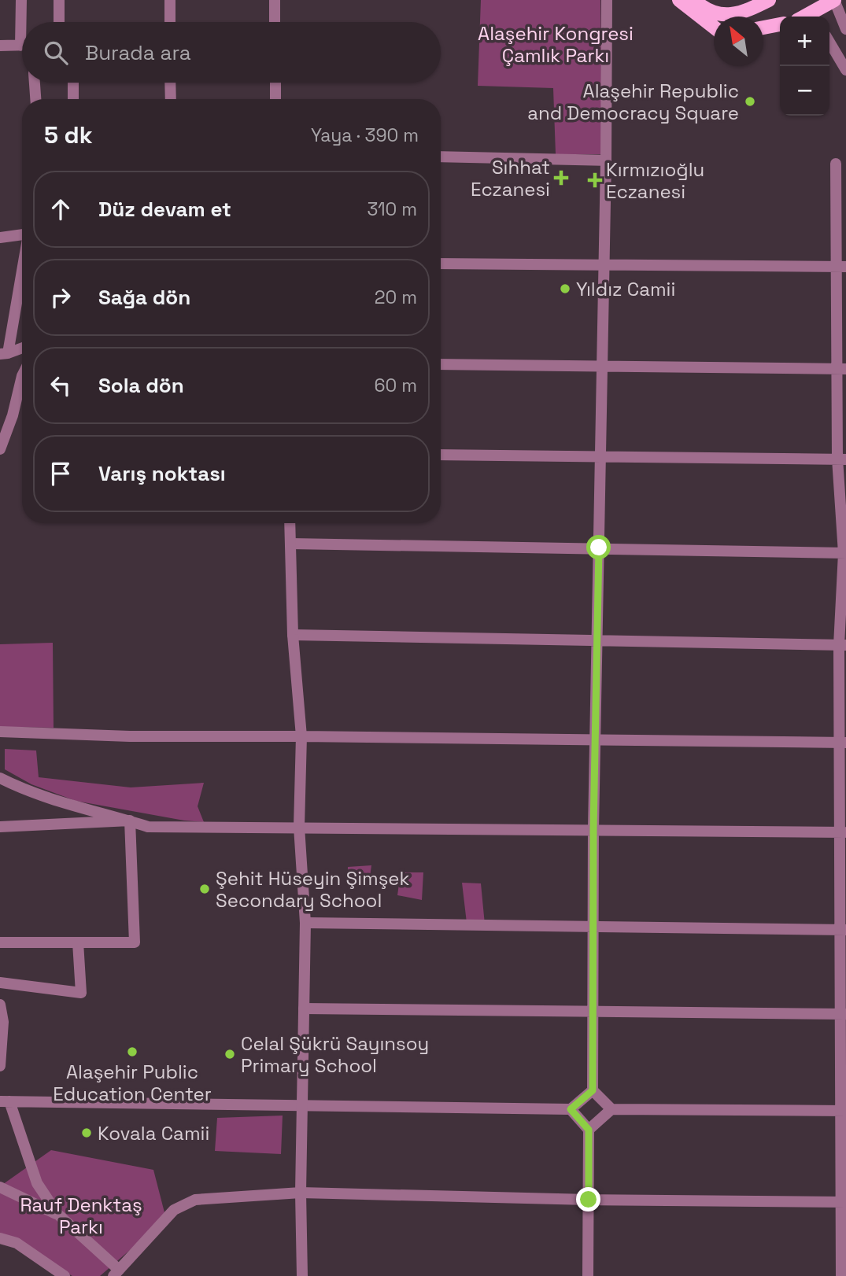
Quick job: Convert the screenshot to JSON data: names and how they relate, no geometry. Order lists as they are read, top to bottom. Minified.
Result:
{"parks":["Alaşehir Kongresi Çamlık Parkı","Rauf Denktaş Parkı"],"places":{"other":["Alaşehir Republic and Democracy Square","Yıldız Camii","Şehit Hüseyin Şimşek Secondary School","Alaşehir Public Education Center","Celal Şükrü Sayınsoy Primary School","Kovala Camii"],"health":["Sıhhat Eczanesi","Kırmızıoğlu Eczanesi"]},"north":"top left","page":{"map_buttons":["+","−"],"search":"Burada ara","heading":["5 dk","Yaya · 390 m"],"list":[["Düz devam et","310 m"],["Sağa dön","20 m"],["Sola dön","60 m"],"Varış noktası"]}}
